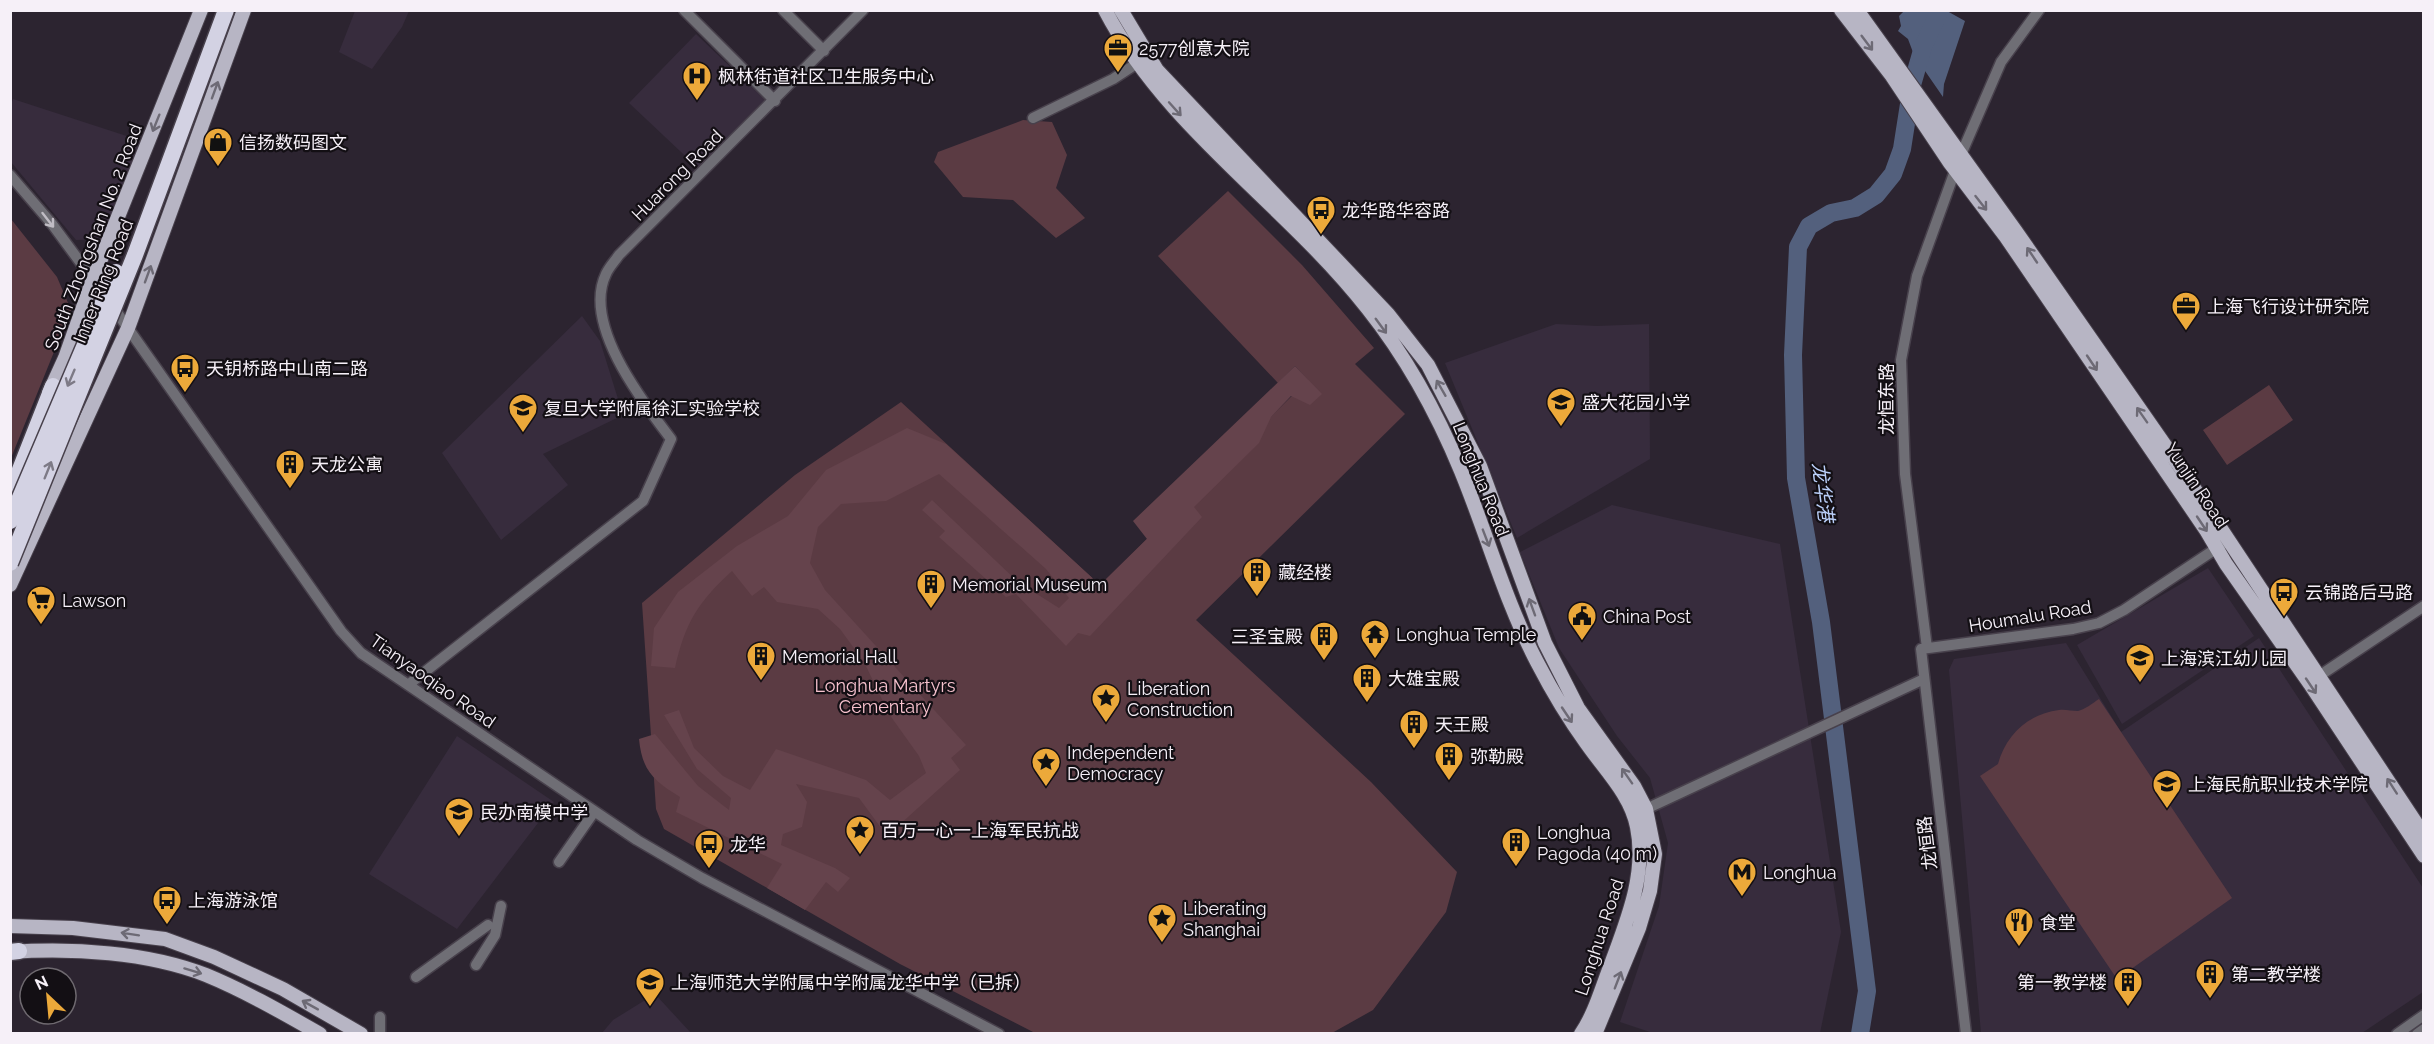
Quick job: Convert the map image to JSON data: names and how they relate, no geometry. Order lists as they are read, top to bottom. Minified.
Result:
{"streets":{"highway":["Inner Ring Road"],"main road":["South Zhongshan No. 2 Road","Longhua Road","Yunjin Road"],"street":["Huarong Road","龙恒东路","Houmalu Road","Tianyaoqiao Road","龙恒路"]},"crossings":[["Huarong Road","Tianyaoqiao Road"],["South Zhongshan No. 2 Road","Tianyaoqiao Road"],["龙恒东路","Yunjin Road"],["龙恒东路","Houmalu Road"],["龙恒东路","龙恒路"],["Yunjin Road","Houmalu Road"],["Houmalu Road","龙恒路"]],"water":["龙华港"],"parks":["Longhua Martyrs Cementary"],"places":{"office":["2577创意大院","上海飞行设计研究院"],"hospital":["枫林街道社区卫生服务中心"],"shop":["信扬数码图文"],"bus stop":["龙华路华容路","天钥桥路中山南二路","云锦路后马路","龙华","上海游泳馆"],"school or university":["盛大花园小学","复旦大学附属徐汇实验学校","上海滨江幼儿园","上海民航职业技术学院","民办南模中学","上海师范大学附属中学附属龙华中学（已拆）"],"building":["天龙公寓","藏经楼","Memorial Museum","三圣宝殿","Memorial Hall","大雄宝殿","天王殿","弥勒殿","Longhua Pagoda (40 m)","第二教学楼","第一教学楼"],"supermarket":["Lawson"],"public building":["China Post"],"temple":["Longhua Temple"],"place":["Liberation Construction","Independent Democracy","百万一心一上海军民抗战","Liberating Shanghai"],"metro station":["Longhua"],"restaurant":["食堂"]},"north":"top left"}
